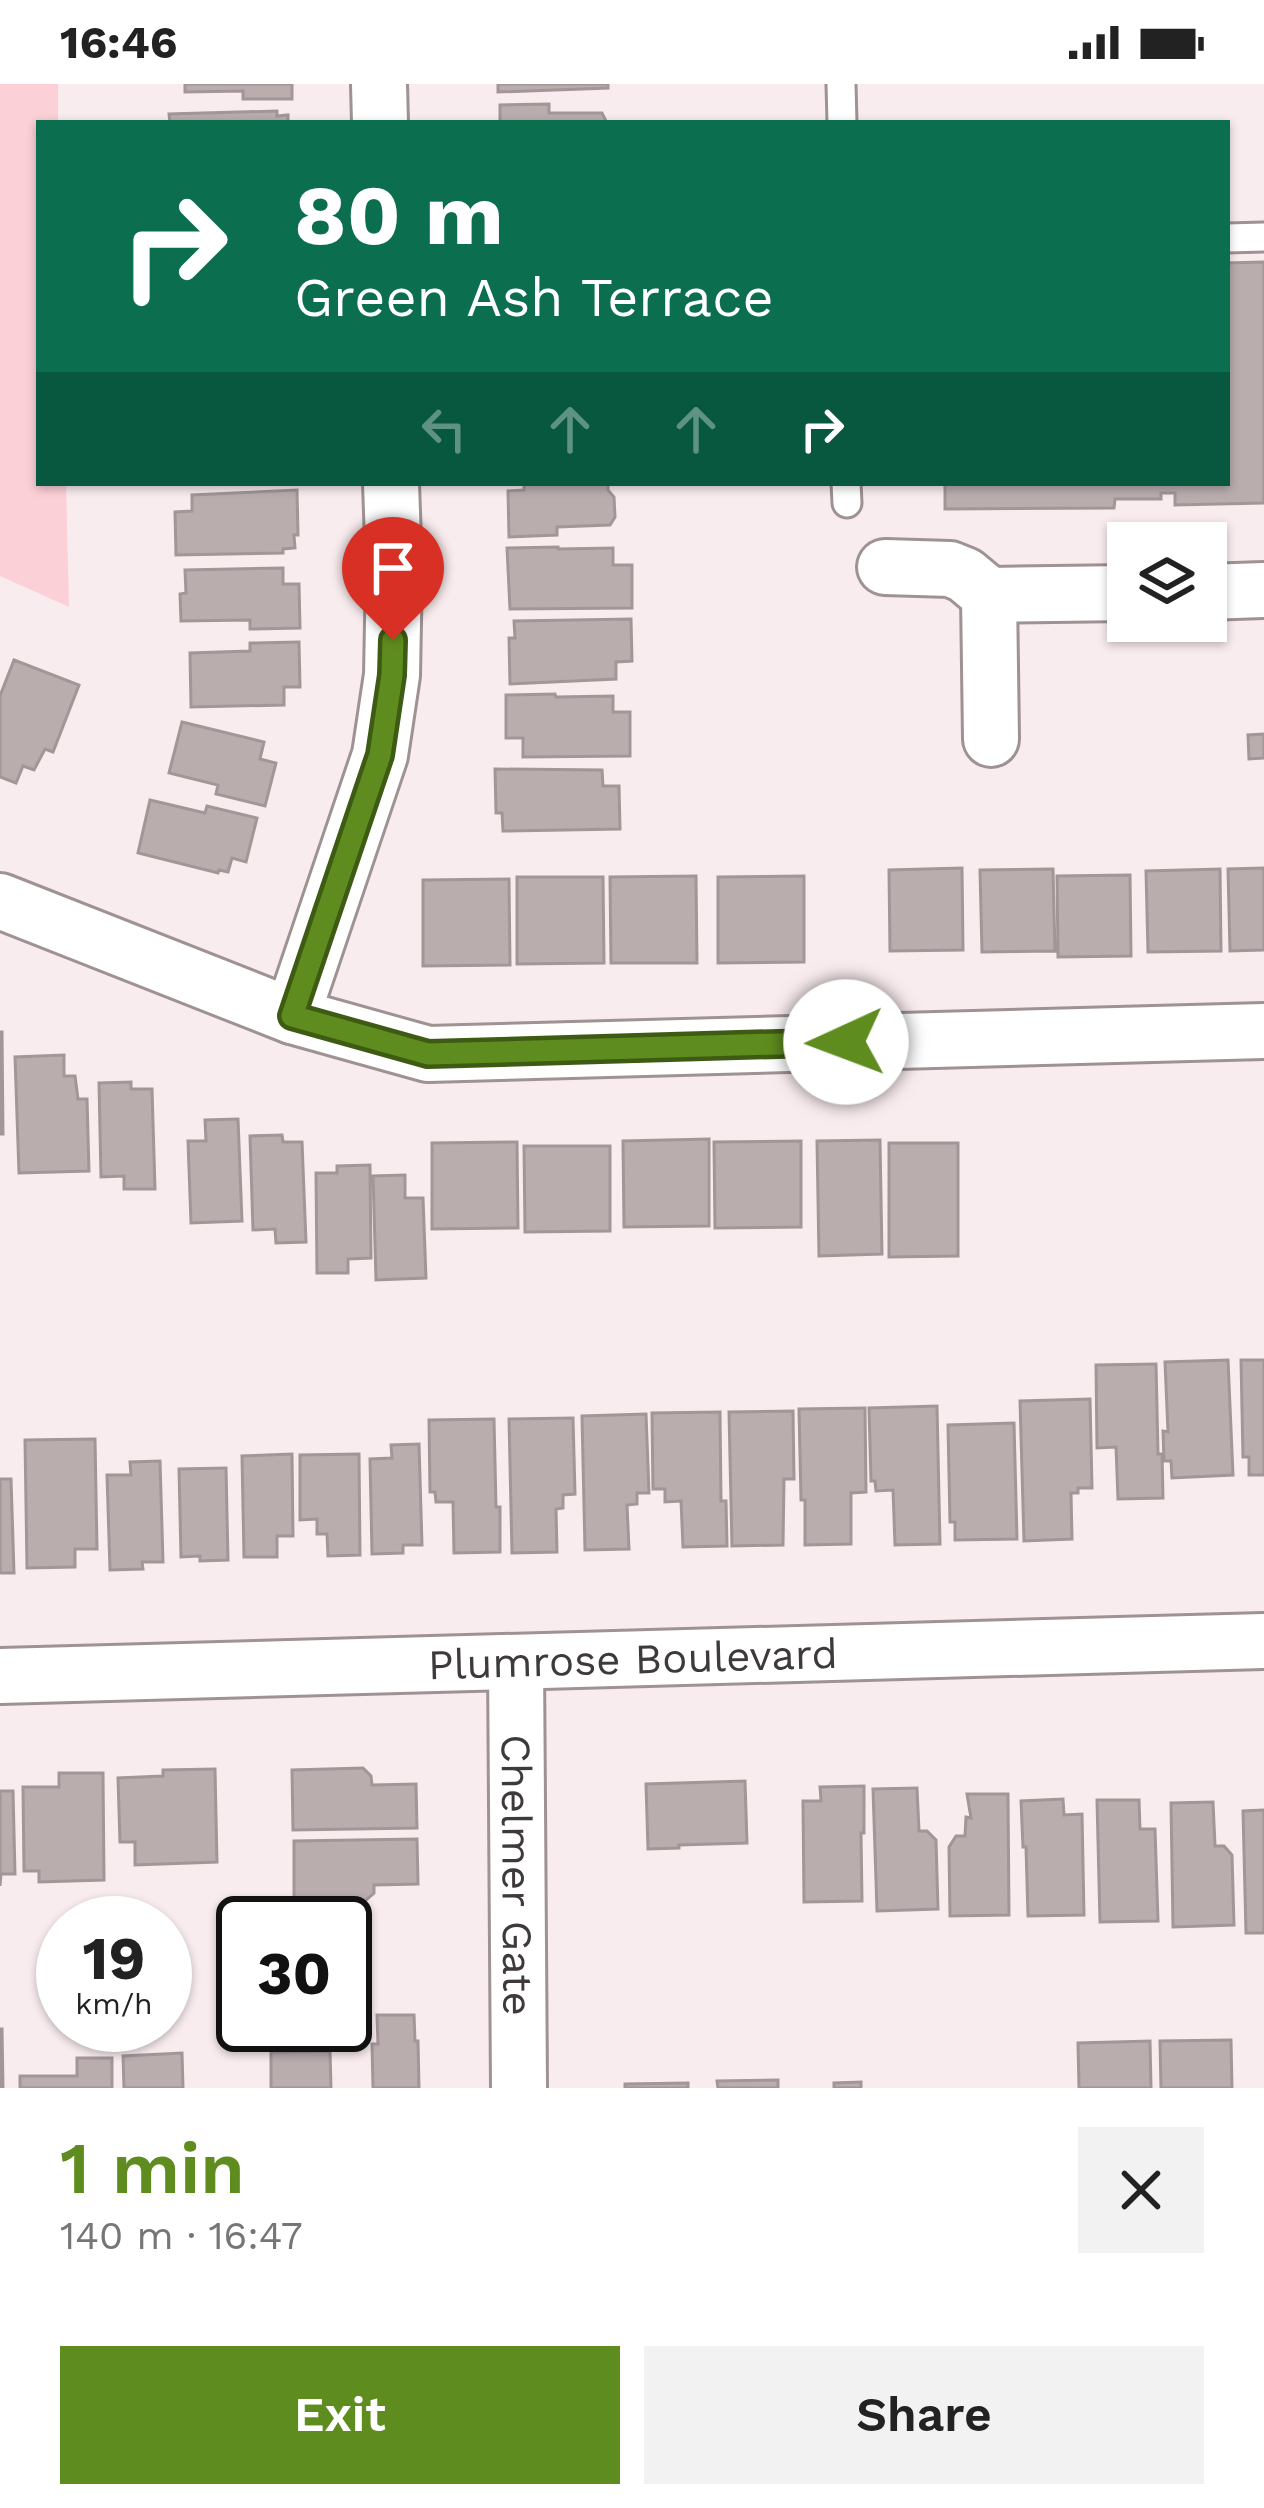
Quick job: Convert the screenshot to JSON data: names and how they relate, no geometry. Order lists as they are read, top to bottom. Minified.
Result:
{"streets":{"street":["Plumrose Boulevard","Chelmer Gate"]},"crossings":[["Plumrose Boulevard","Chelmer Gate"]],"page":{"status":"16:46","turn":["80 m","Green Ash Terrace"],"speed":"19 km/h","limit":"30","heading":["1 min","140 m · 16:47"],"buttons":["Exit","Share"]}}
